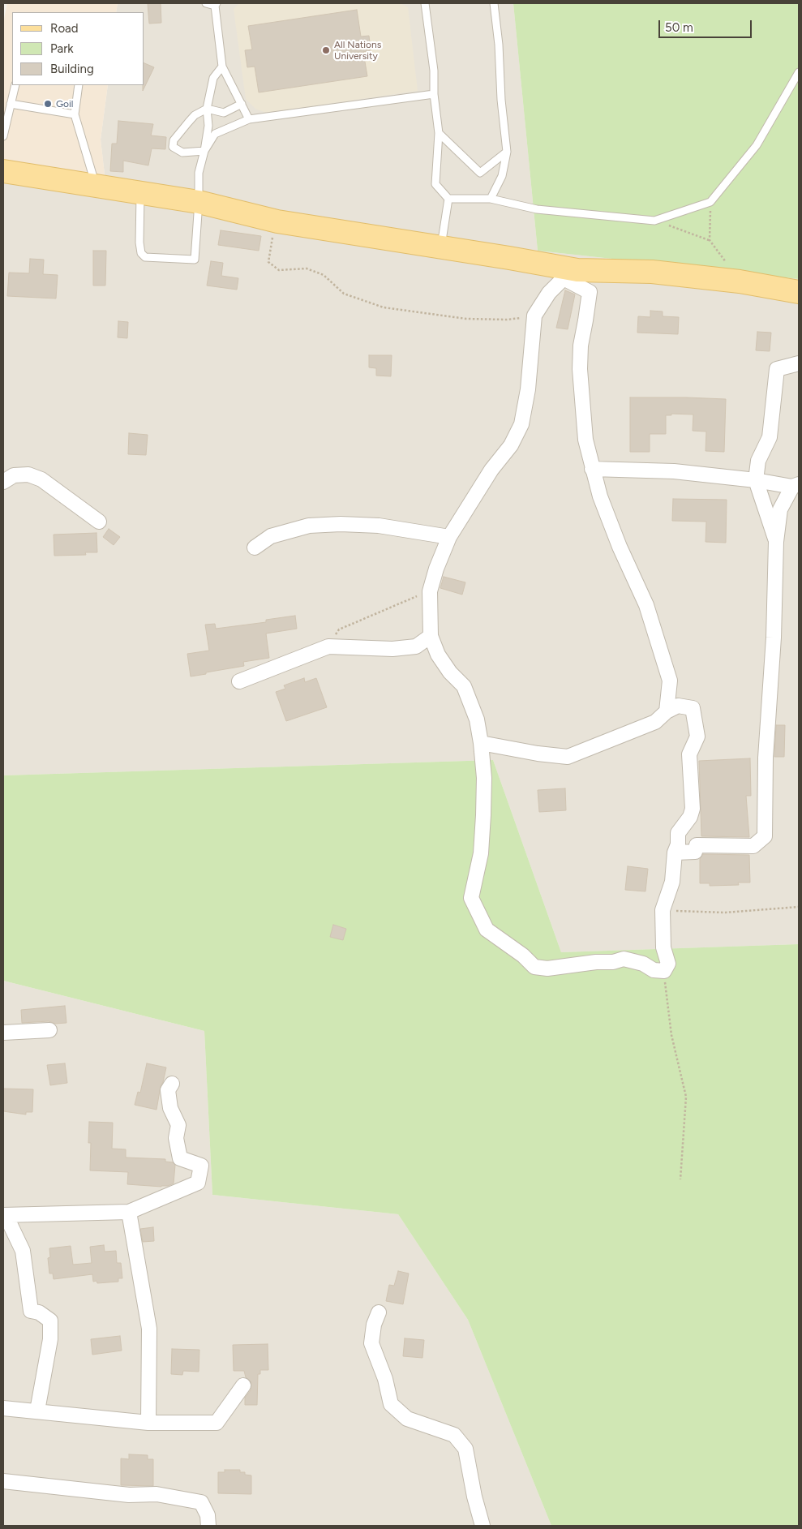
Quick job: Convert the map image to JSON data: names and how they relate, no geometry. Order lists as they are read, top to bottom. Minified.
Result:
{"places":["All Nations University","Goil"],"legend":["Road","Park","Building"],"scale_bar":"50 m"}
